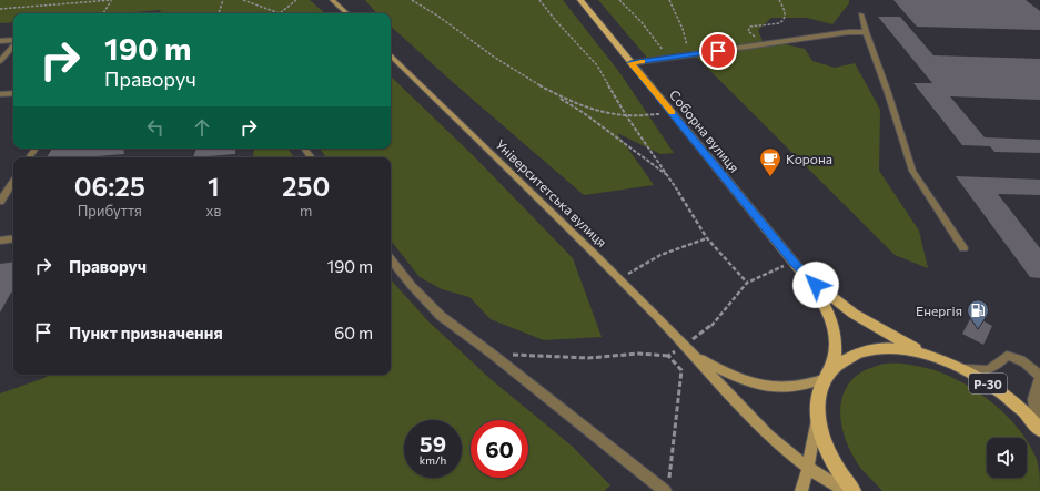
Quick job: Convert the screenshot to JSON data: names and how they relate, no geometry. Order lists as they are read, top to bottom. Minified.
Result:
{"streets":{"main road":["Соборна вулиця","Університетська вулиця","Р-30"]},"crossings":[["Соборна вулиця","Університетська вулиця"],["Соборна вулиця","Р-30"],["Університетська вулиця","Р-30"]],"places":{"cafe":["Корона"],"fuel station":["Енергія"]},"page":{"turn":["190 m","Праворуч"],"eta":["06:25","Прибуття","1","хв","250","m"],"list":[{"name":"Праворуч","value":"190 m"},{"name":"Пункт призначення","value":"60 m"}],"speed":"59 km/h","limit":"60"}}
